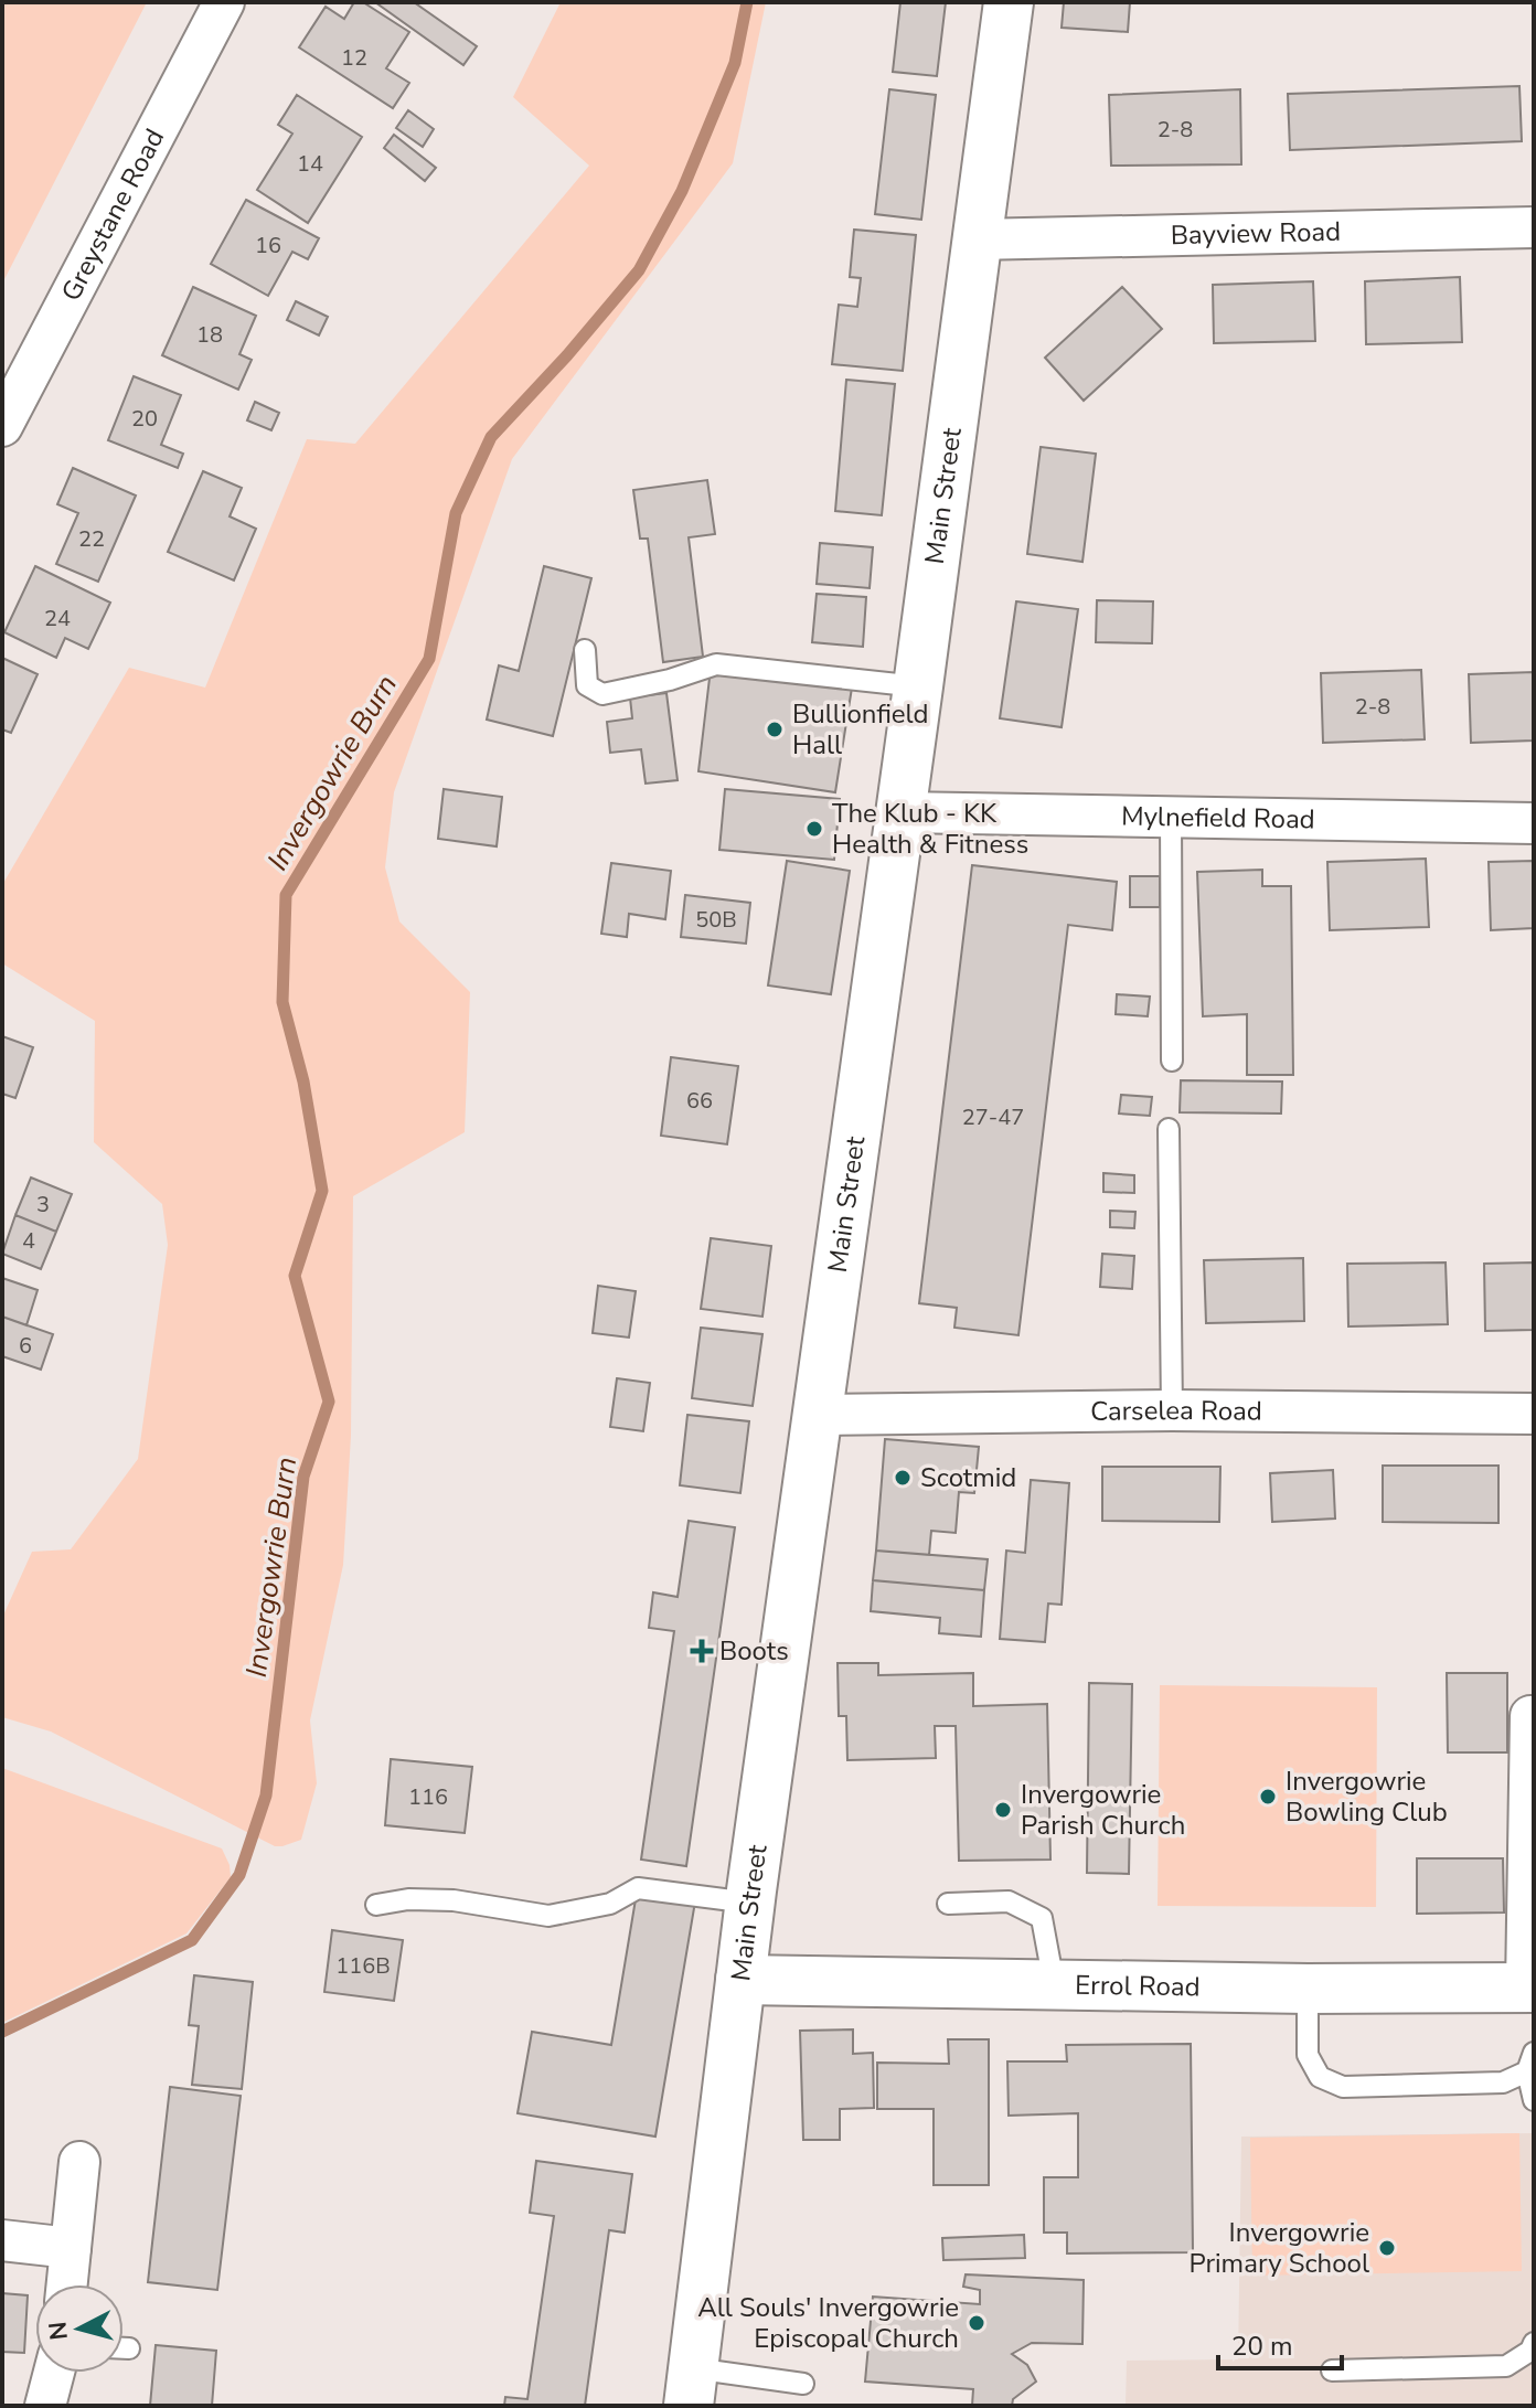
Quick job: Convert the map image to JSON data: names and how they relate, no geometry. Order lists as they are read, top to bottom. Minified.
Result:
{"streets":{"street":["Greystane Road","Bayview Road","Main Street","Mylnefield Road","Carselea Road","Errol Road"]},"crossings":[["Bayview Road","Main Street"],["Main Street","Mylnefield Road"],["Main Street","Carselea Road"],["Main Street","Errol Road"]],"water":["Invergowrie Burn"],"places":{"other":["Bullionfield Hall","The Klub - KK Health & Fitness","Scotmid","Invergowrie Bowling Club","Invergowrie Parish Church","Invergowrie Primary School","All Souls' Invergowrie Episcopal Church"],"health":["Boots"]},"house_numbers":["12","2-8","14","16","18","20","22","24","2-8","50B","66","27-47","3","4","6","116","116B"],"scale_bar":"20 m","north":"left"}
